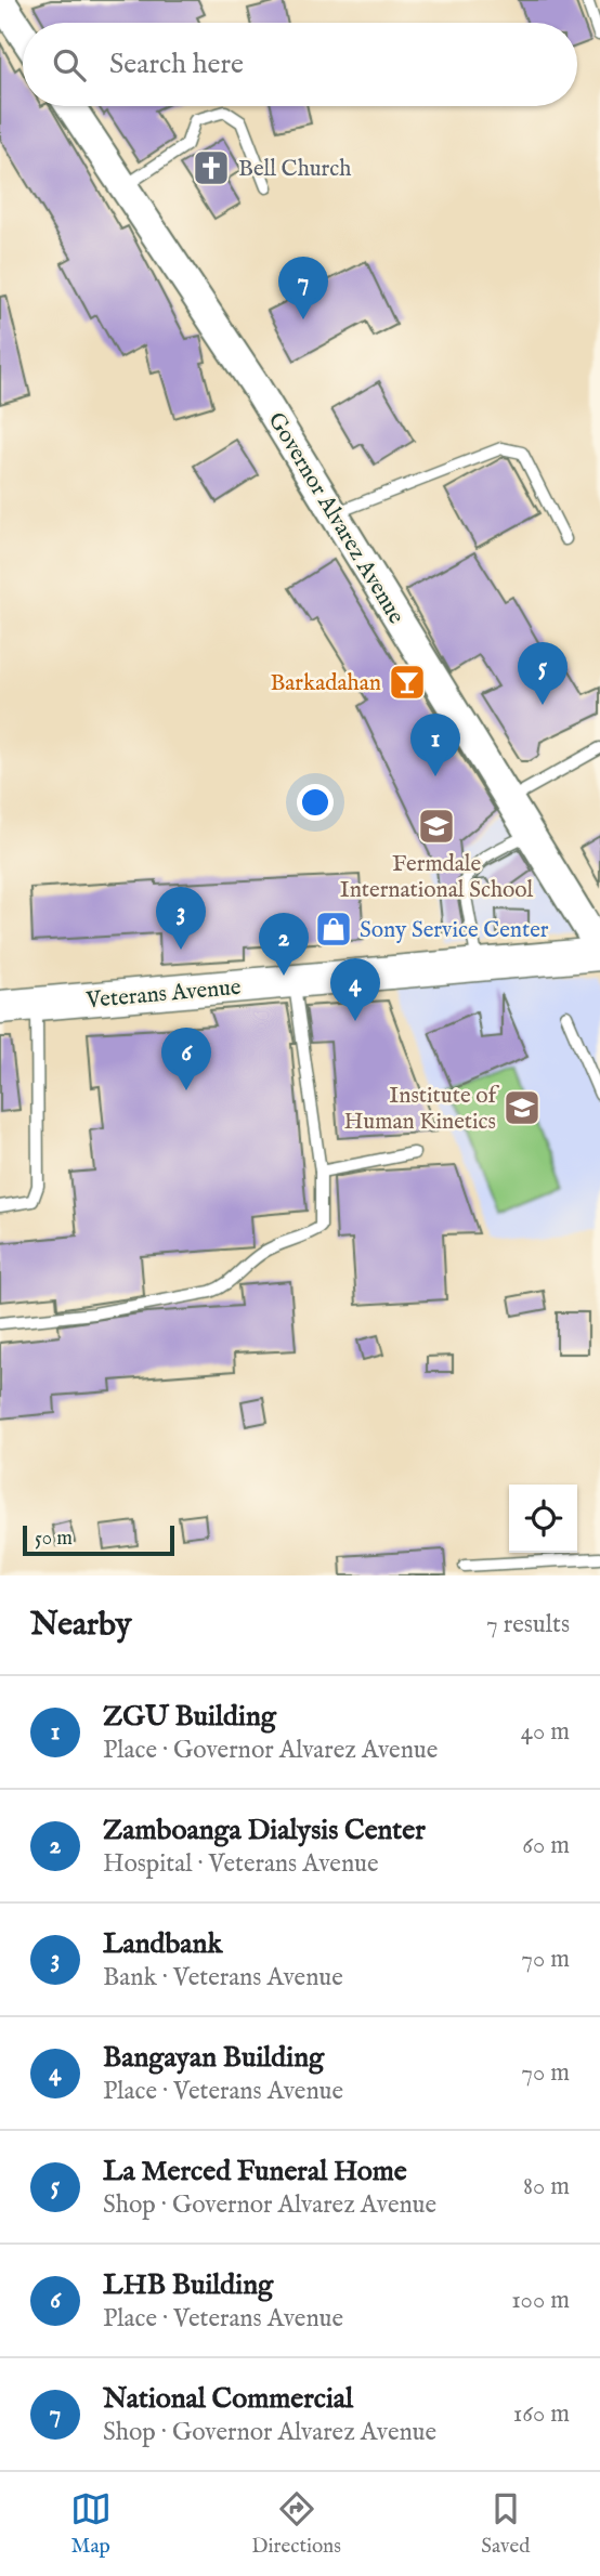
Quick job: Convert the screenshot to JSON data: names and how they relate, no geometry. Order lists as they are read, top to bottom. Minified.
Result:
{"streets":{"main road":["Governor Alvarez Avenue","Veterans Avenue"]},"crossings":[["Governor Alvarez Avenue","Veterans Avenue"]],"places":{"church":["Bell Church"],"bar":["Barkadahan"],"school or university":["Fermdale International School","Institute of Human Kinetics"],"shop":["Sony Service Center"]},"scale_bar":"50 m","page":{"search":"Search here","pins":["7","5","1","3","2","4","6"],"scale":"50 m","heading":["Nearby","7 results"],"list":[{"mark":"1","name":"ZGU Building","note":"Place · Governor Alvarez Avenue","value":"40 m"},{"mark":"2","name":"Zamboanga Dialysis Center","note":"Hospital · Veterans Avenue","value":"60 m"},{"mark":"3","name":"Landbank","note":"Bank · Veterans Avenue","value":"70 m"},{"mark":"4","name":"Bangayan Building","note":"Place · Veterans Avenue","value":"70 m"},{"mark":"5","name":"La Merced Funeral Home","note":"Shop · Governor Alvarez Avenue","value":"80 m"},{"mark":"6","name":"LHB Building","note":"Place · Veterans Avenue","value":"100 m"},{"mark":"7","name":"National Commercial","note":"Shop · Governor Alvarez Avenue","value":"160 m"}],"nav":["Map","Directions","Saved"]}}
